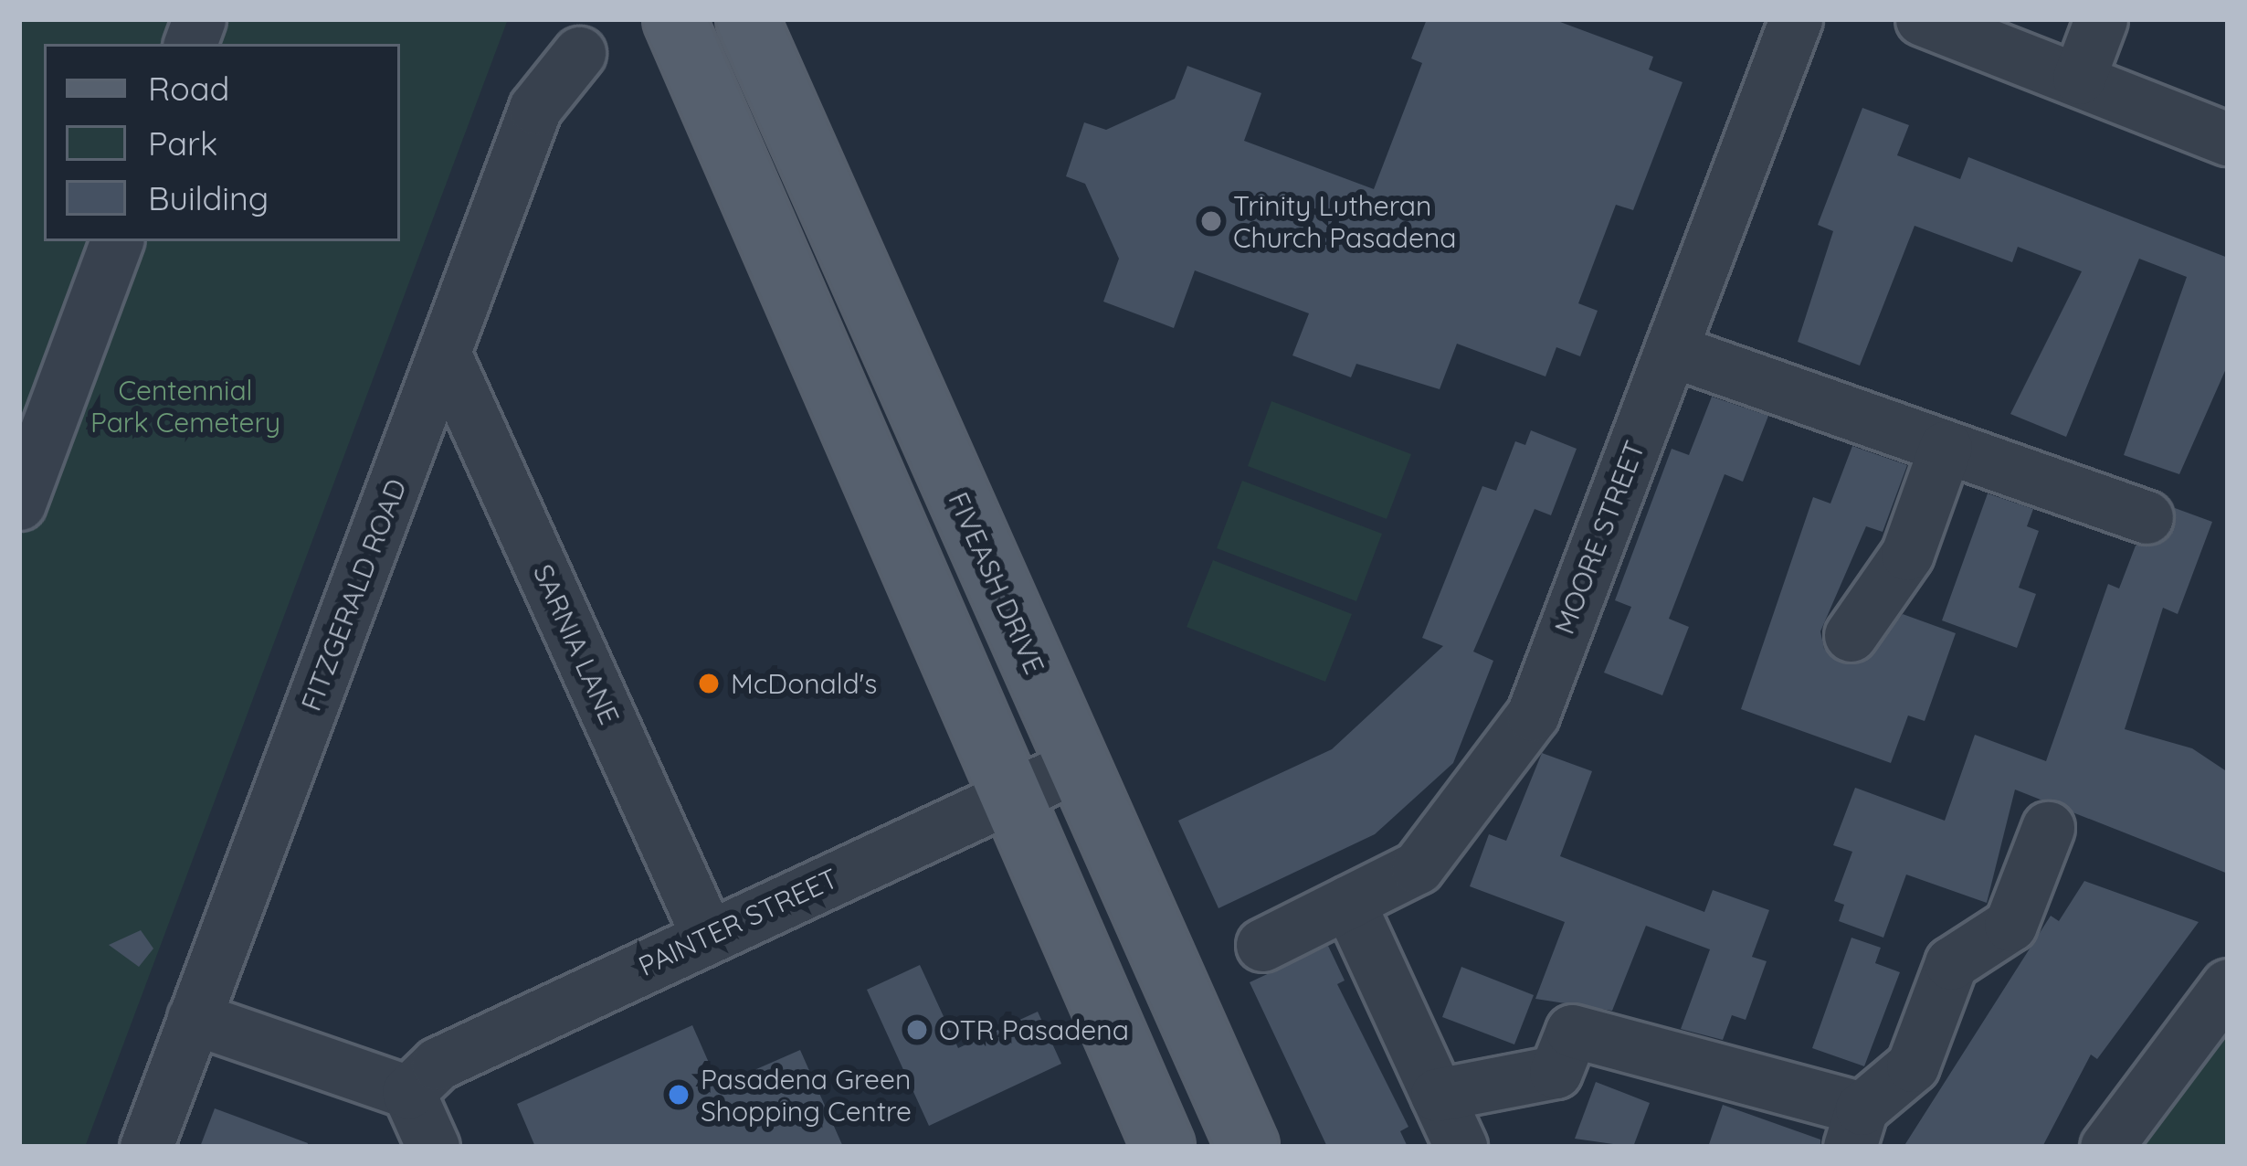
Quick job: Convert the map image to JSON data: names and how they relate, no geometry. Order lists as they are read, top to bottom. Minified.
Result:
{"streets":{"main road":["FIVEASH DRIVE"],"street":["MOORE STREET","FITZGERALD ROAD","SARNIA LANE","PAINTER STREET"]},"crossings":[["FIVEASH DRIVE","PAINTER STREET"],["FITZGERALD ROAD","SARNIA LANE"],["SARNIA LANE","PAINTER STREET"]],"parks":["Centennial Park Cemetery"],"places":["Trinity Lutheran Church Pasadena","McDonald's","OTR Pasadena","Pasadena Green Shopping Centre"],"legend":["Road","Park","Building"]}
